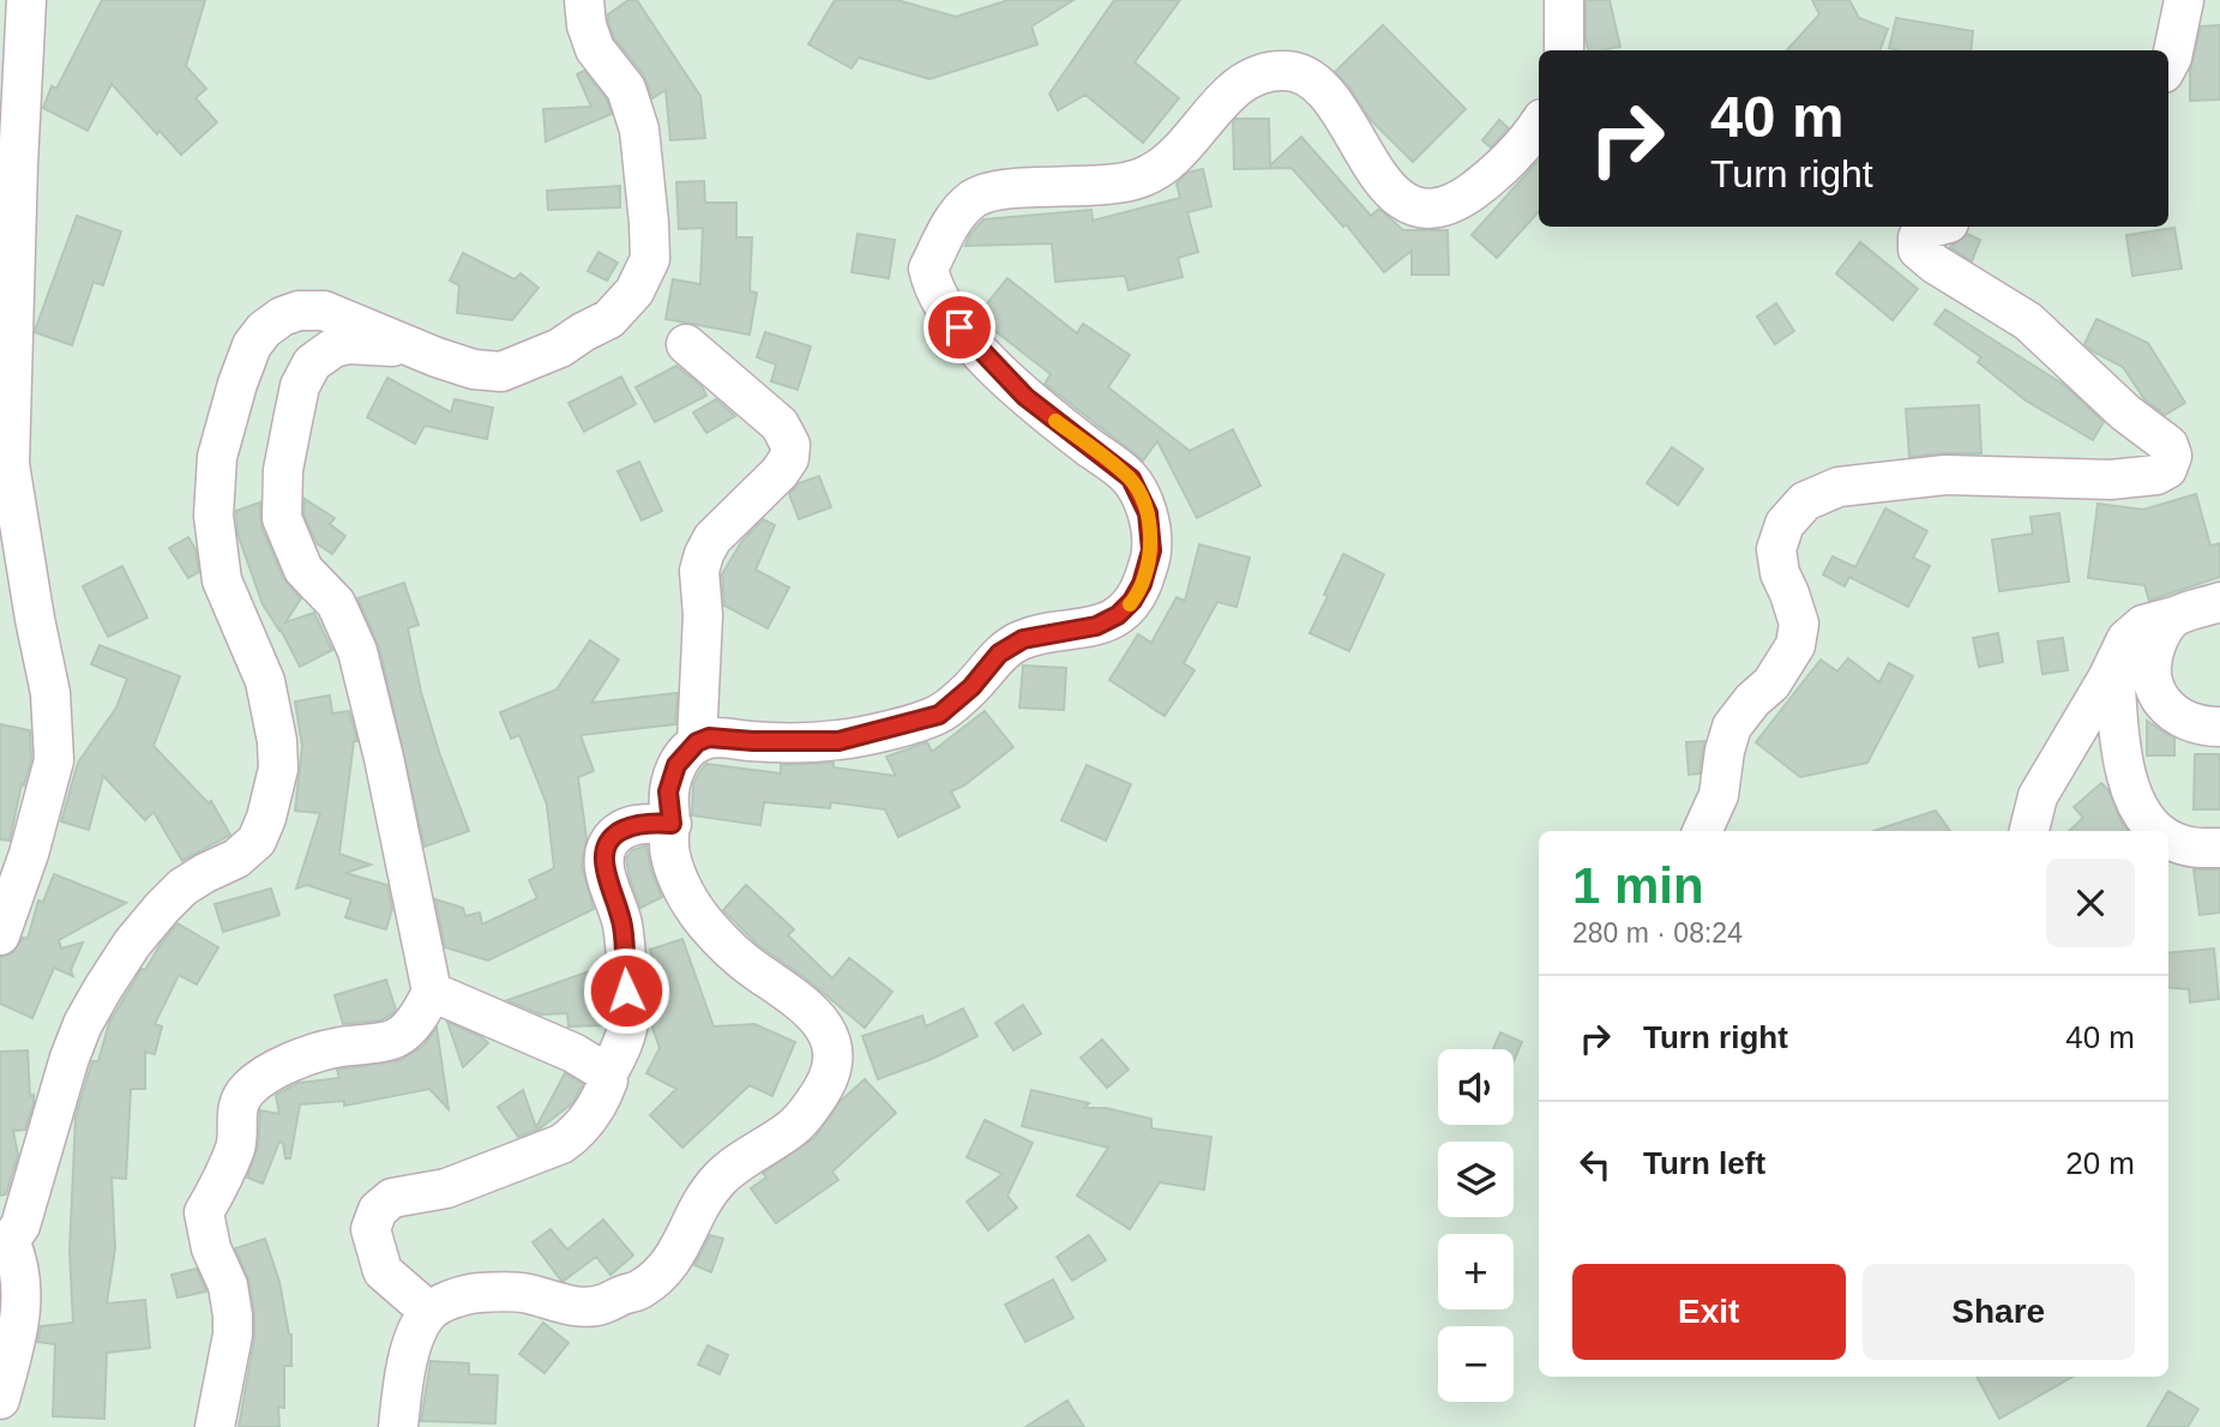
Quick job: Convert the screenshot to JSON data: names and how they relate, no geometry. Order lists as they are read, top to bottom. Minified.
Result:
{"page":{"turn":["40 m","Turn right"],"heading":["1 min","280 m · 08:24"],"list":[{"name":"Turn right","value":"40 m"},{"name":"Turn left","value":"20 m"}],"map_buttons":["+","−"],"buttons":["Exit","Share"]}}
